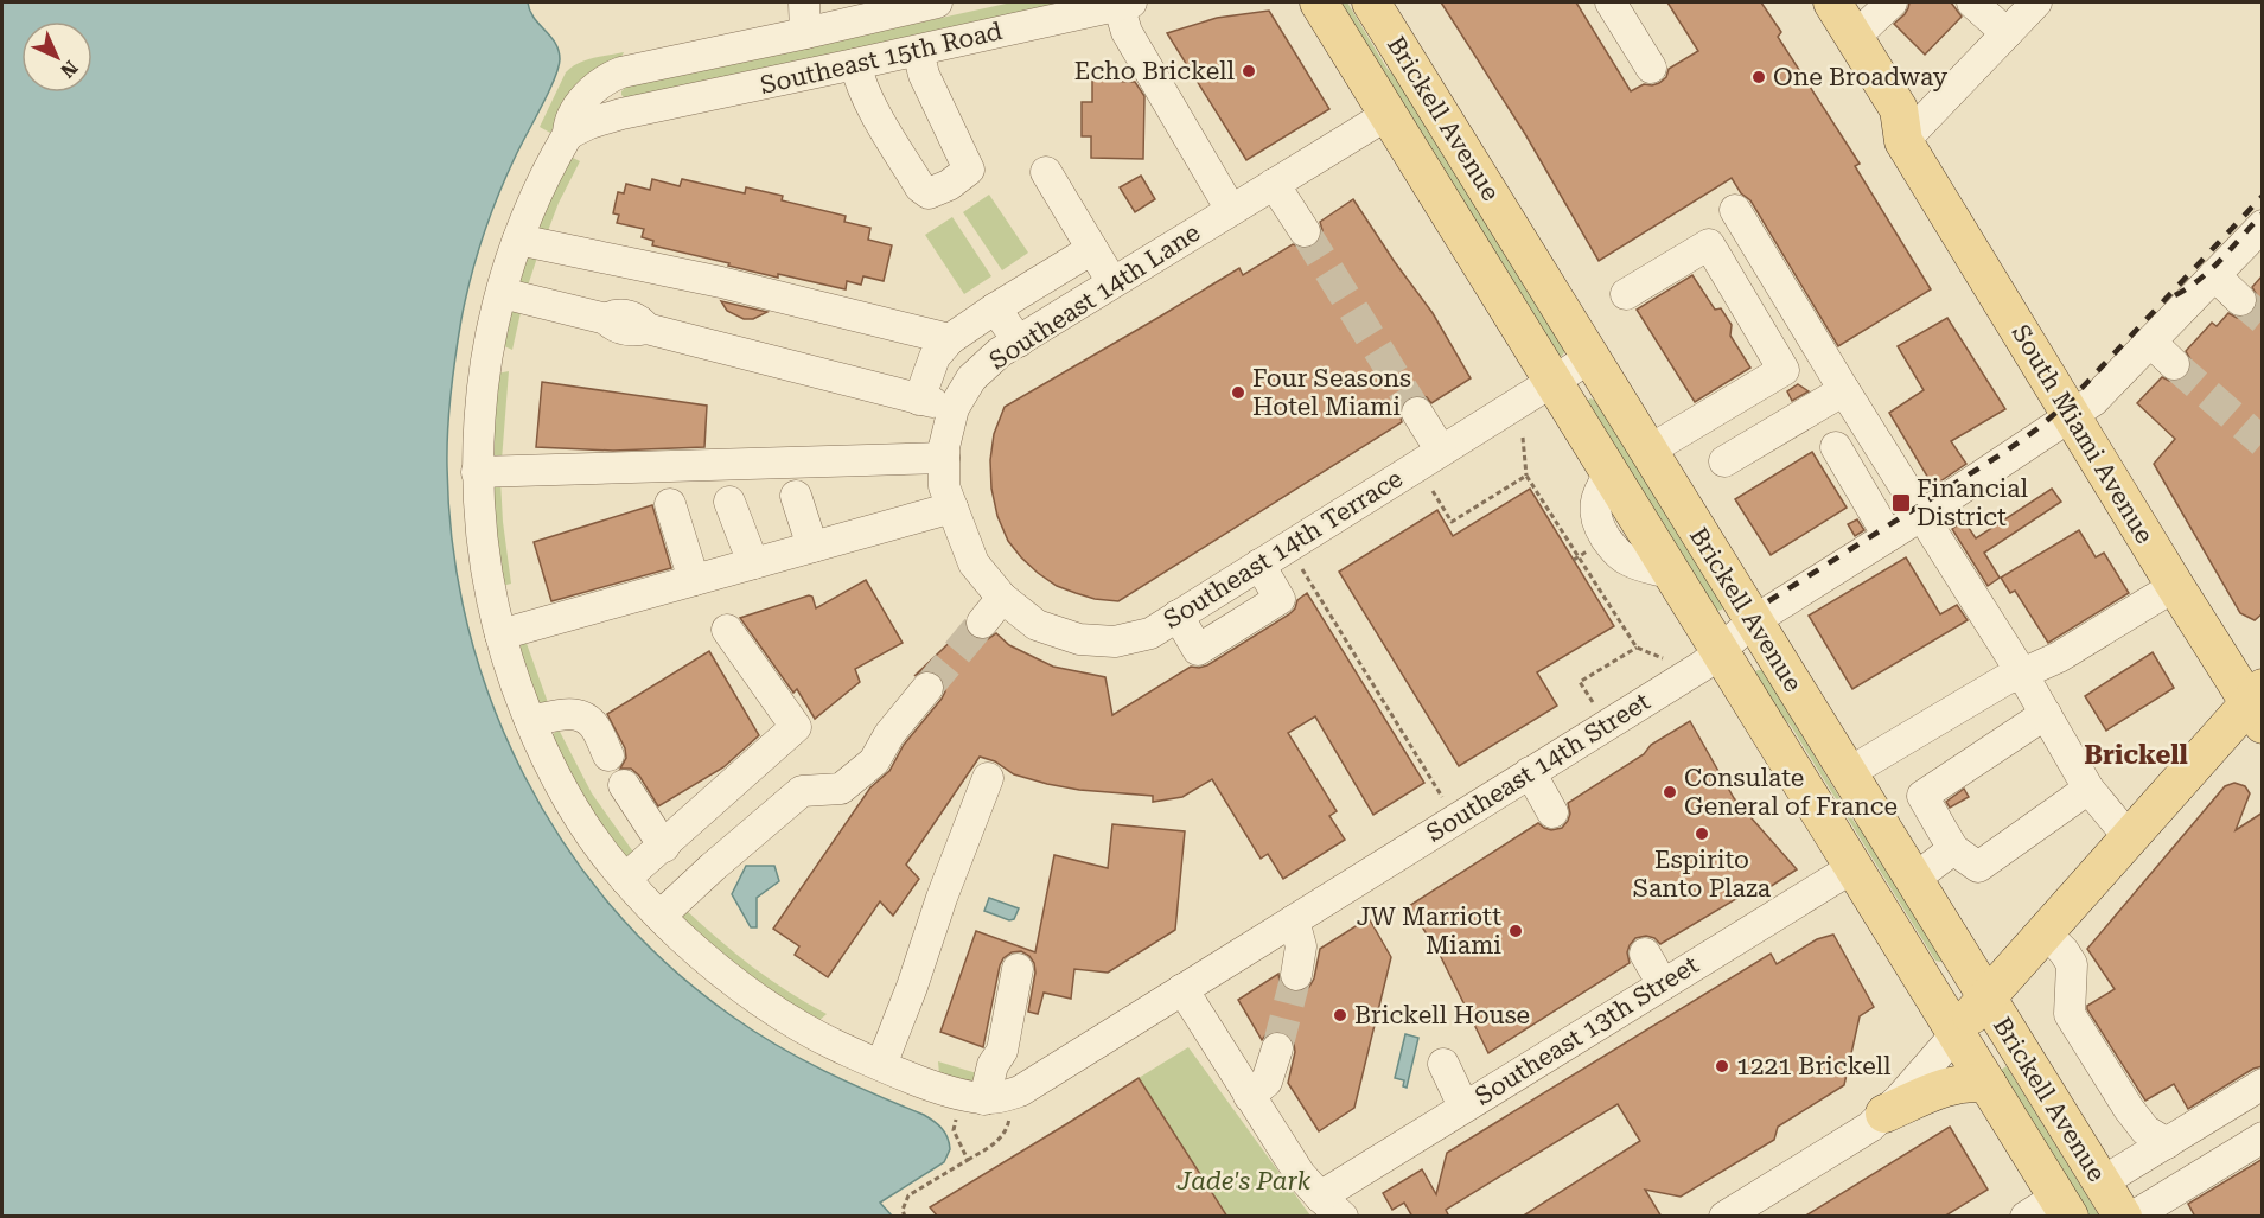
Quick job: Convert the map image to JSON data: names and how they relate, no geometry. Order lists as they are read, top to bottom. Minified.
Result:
{"streets":{"main road":["Brickell Avenue","South Miami Avenue"],"street":["Southeast 15th Road","Southeast 14th Lane","Southeast 14th Terrace","Southeast 14th Street","Southeast 13th Street"]},"crossings":[["Brickell Avenue","Southeast 14th Lane"],["Brickell Avenue","Southeast 14th Terrace"],["Brickell Avenue","Southeast 14th Street"],["Brickell Avenue","Southeast 13th Street"],["Southeast 14th Lane","Southeast 14th Terrace"],["South Miami Avenue","Southeast 14th Street"]],"districts":["Brickell"],"parks":["Jade's Park"],"places":{"other":["Echo Brickell","One Broadway","Four Seasons Hotel Miami","Consulate General of France","Espirito Santo Plaza","JW Marriott Miami","Brickell House","1221 Brickell"],"transit":["Financial District"]},"north":"bottom right"}
